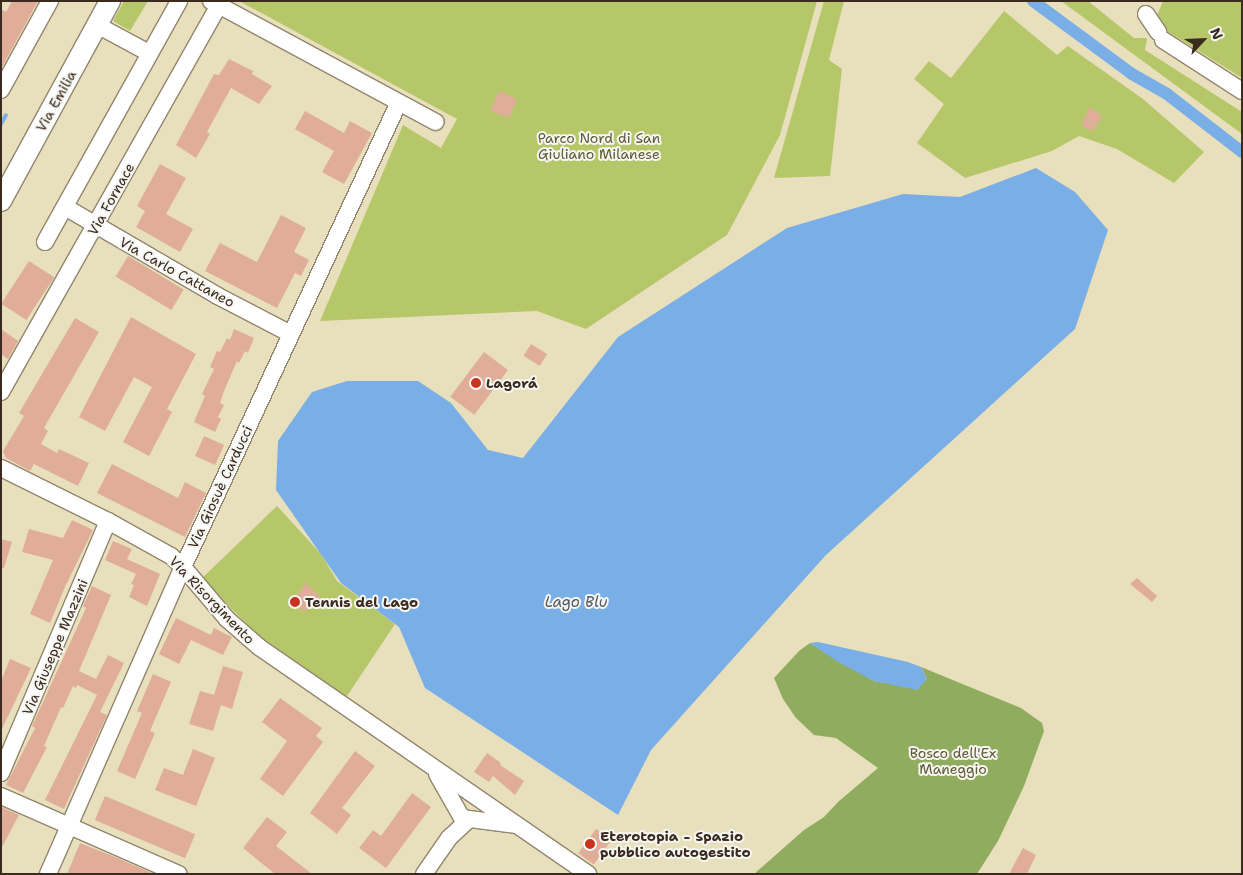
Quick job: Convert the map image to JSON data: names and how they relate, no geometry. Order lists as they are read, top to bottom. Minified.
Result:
{"streets":{"main road":["Via Emilia"],"street":["Via Fornace","Via Carlo Cattaneo","Via Giosuè Carducci","Via Risorgimento","Via Giuseppe Mazzini"]},"crossings":[["Via Fornace","Via Carlo Cattaneo"],["Via Carlo Cattaneo","Via Giosuè Carducci"],["Via Giosuè Carducci","Via Risorgimento"],["Via Risorgimento","Via Giuseppe Mazzini"]],"water":["Lago Blu"],"parks":["Parco Nord di San Giuliano Milanese","Bosco dell'Ex Maneggio"],"places":["Lagorá","Tennis del Lago","Eterotopia - Spazio pubblico autogestito"],"north":"top right"}
